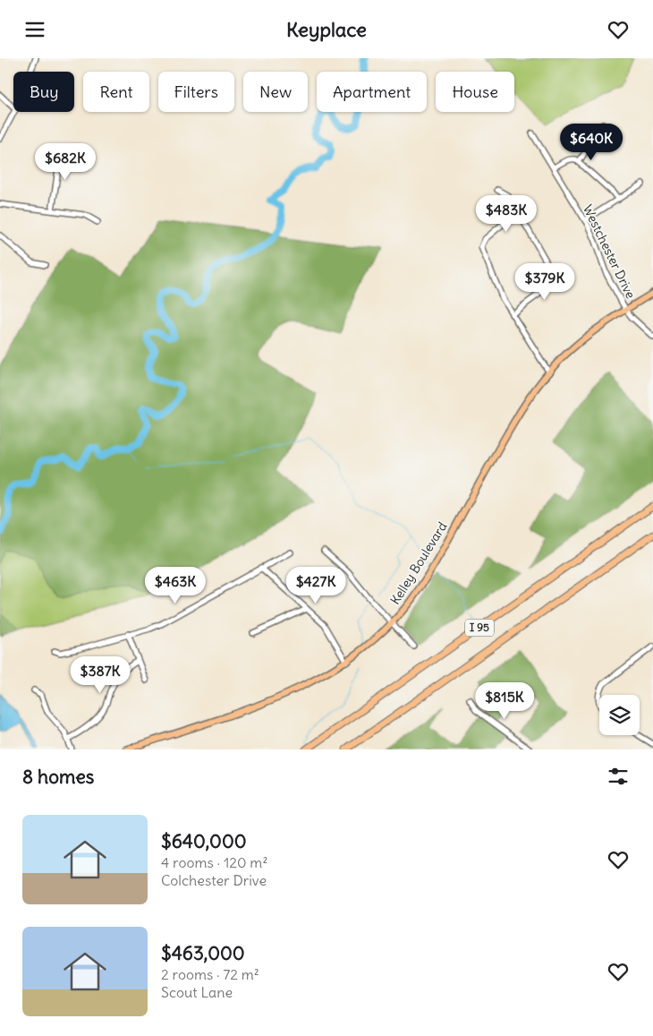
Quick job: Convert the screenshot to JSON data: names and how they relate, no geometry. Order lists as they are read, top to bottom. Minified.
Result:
{"streets":{"highway":["I 95"],"main road":["Kelley Boulevard"],"street":["Westchester Drive"]},"crossings":[["Westchester Drive","Kelley Boulevard"]],"page":{"header":"Keyplace","chip":["Buy","Rent","Filters","New","Apartment","House"],"price":["$640K","$682K","$483K","$379K","$463K","$427K","$387K","$815K"],"heading":"8 homes","list":[{"name":"$640,000","note":"4 rooms · 120 m² · Colchester Drive"},{"name":"$463,000","note":"2 rooms · 72 m² · Scout Lane"}]}}
